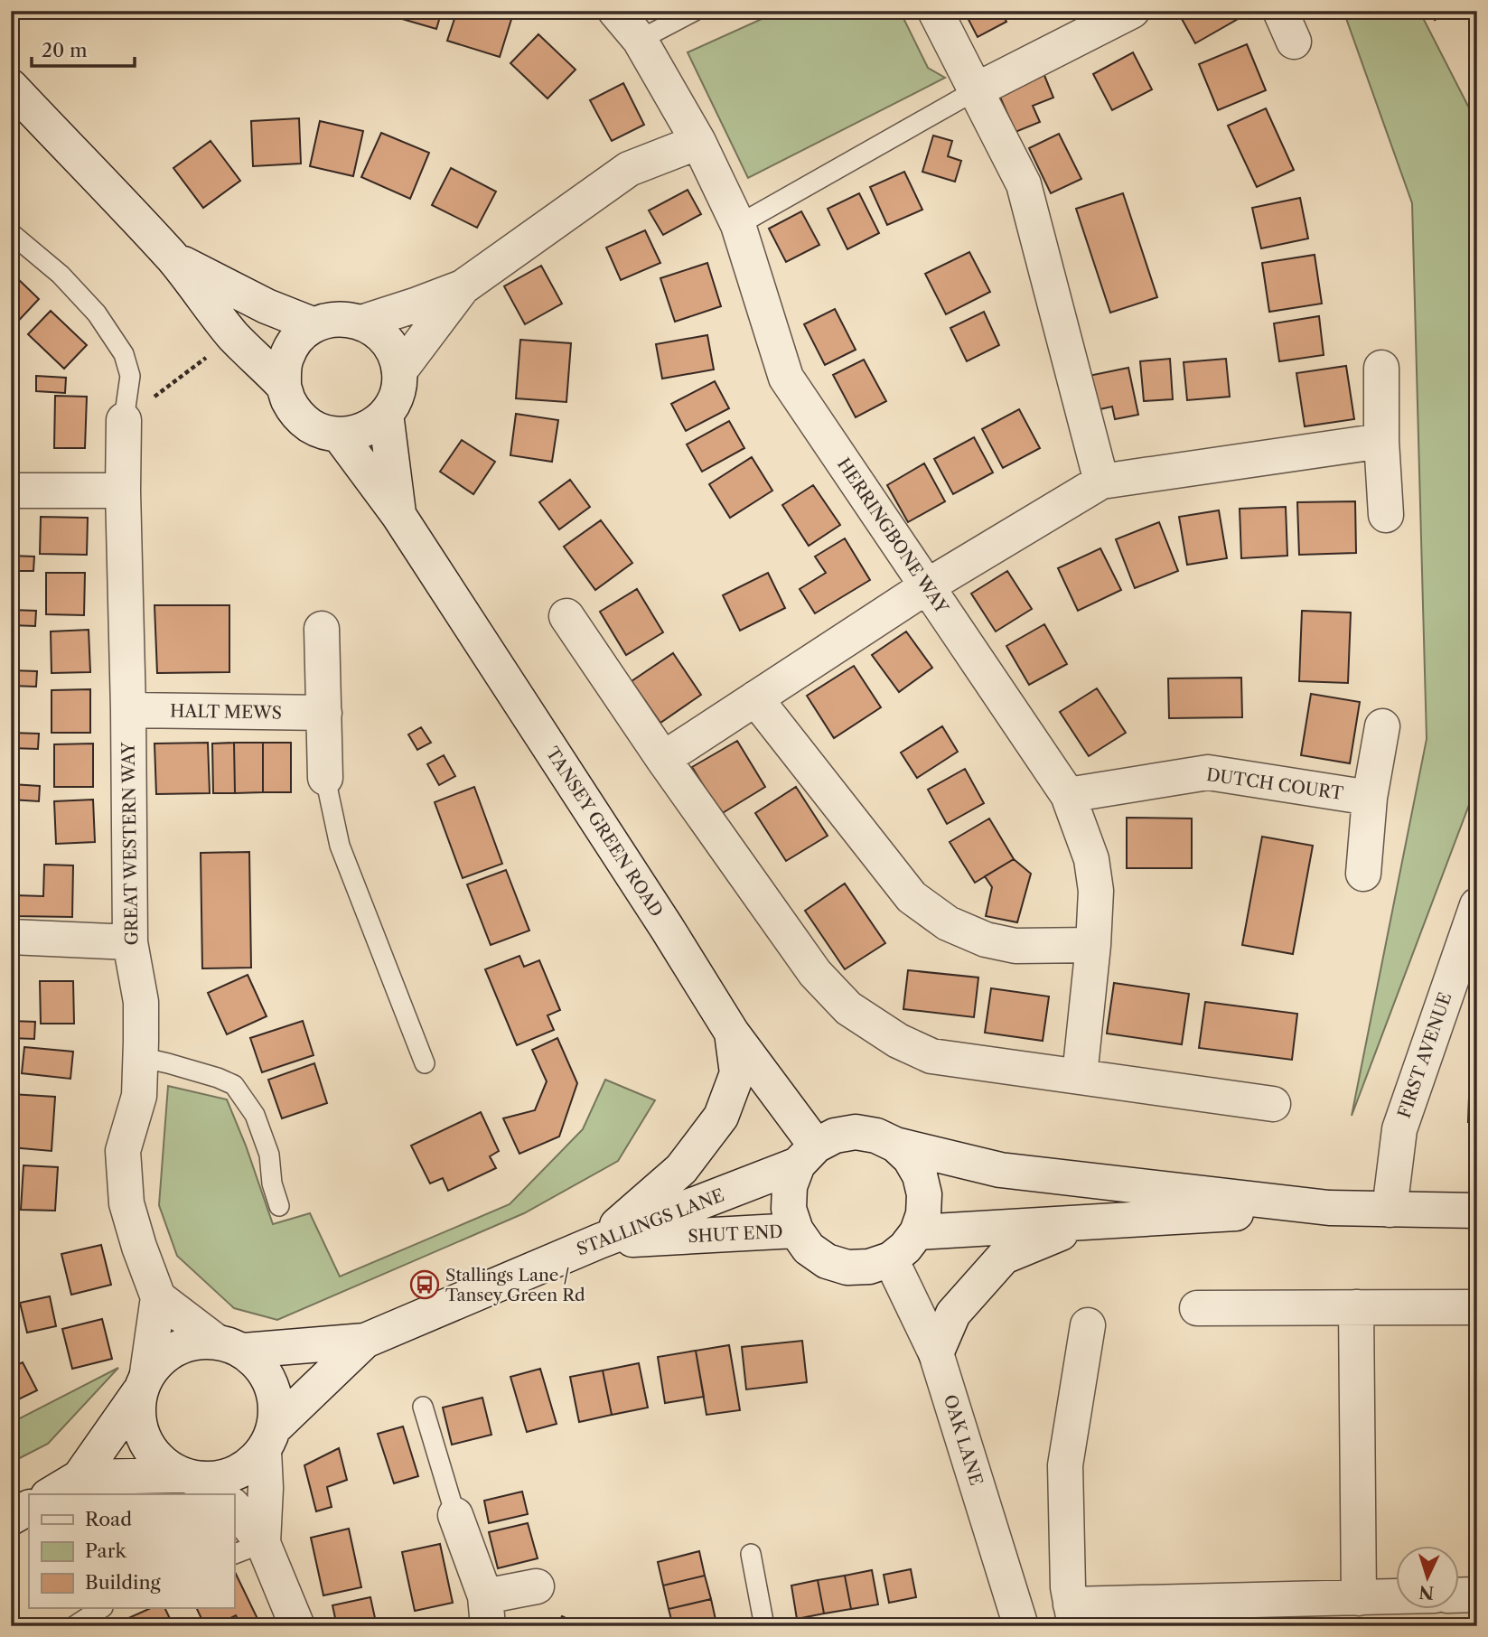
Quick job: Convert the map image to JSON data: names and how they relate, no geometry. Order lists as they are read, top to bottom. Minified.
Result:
{"streets":{"street":["HERRINGBONE WAY","HALT MEWS","DUTCH COURT","TANSEY GREEN ROAD","GREAT WESTERN WAY","FIRST AVENUE","STALLINGS LANE","SHUT END","OAK LANE"]},"crossings":[["HERRINGBONE WAY","DUTCH COURT"],["HALT MEWS","GREAT WESTERN WAY"],["TANSEY GREEN ROAD","STALLINGS LANE"],["TANSEY GREEN ROAD","SHUT END"],["TANSEY GREEN ROAD","OAK LANE"],["STALLINGS LANE","SHUT END"],["STALLINGS LANE","OAK LANE"],["SHUT END","OAK LANE"]],"places":{"bus stop":["Stallings Lane / Tansey Green Rd"]},"legend":["Road","Park","Building"],"scale_bar":"20 m","north":"bottom"}
